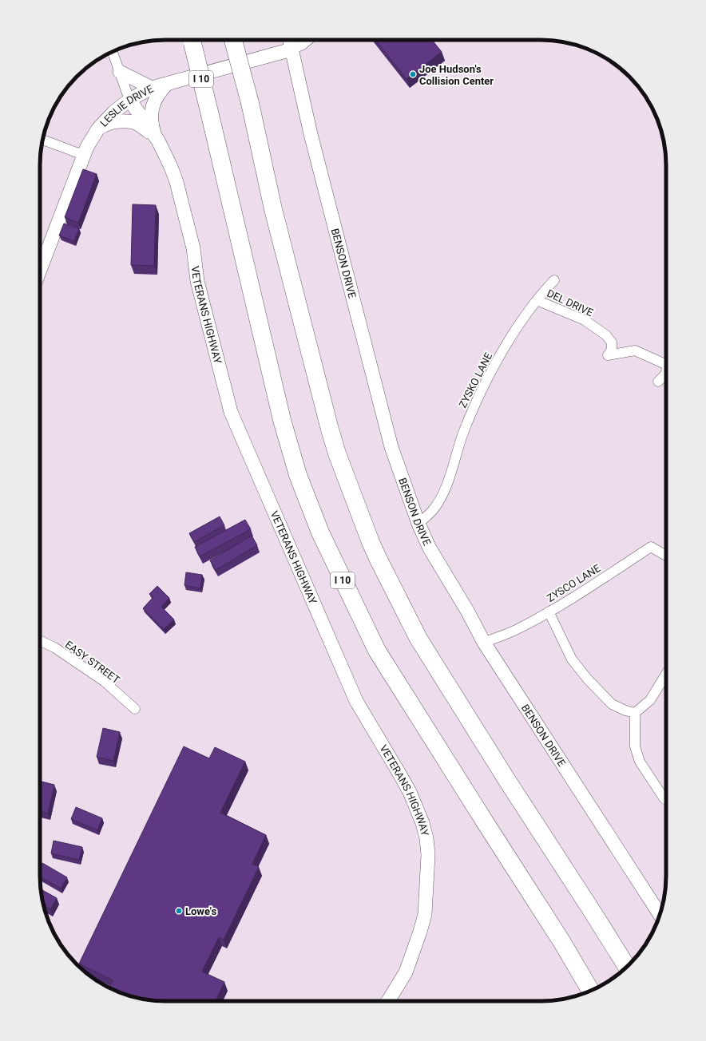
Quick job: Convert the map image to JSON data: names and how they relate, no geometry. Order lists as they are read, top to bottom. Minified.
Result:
{"streets":{"highway":["I 10"],"street":["LESLIE DRIVE","BENSON DRIVE","DEL DRIVE","VETERANS HIGHWAY","ZYSKO LANE","ZYSCO LANE","EASY STREET"]},"crossings":[["LESLIE DRIVE","BENSON DRIVE"],["LESLIE DRIVE","VETERANS HIGHWAY"],["BENSON DRIVE","ZYSKO LANE"],["BENSON DRIVE","ZYSCO LANE"],["DEL DRIVE","ZYSKO LANE"]],"places":["Joe Hudson's Collision Center","Lowe's"]}
